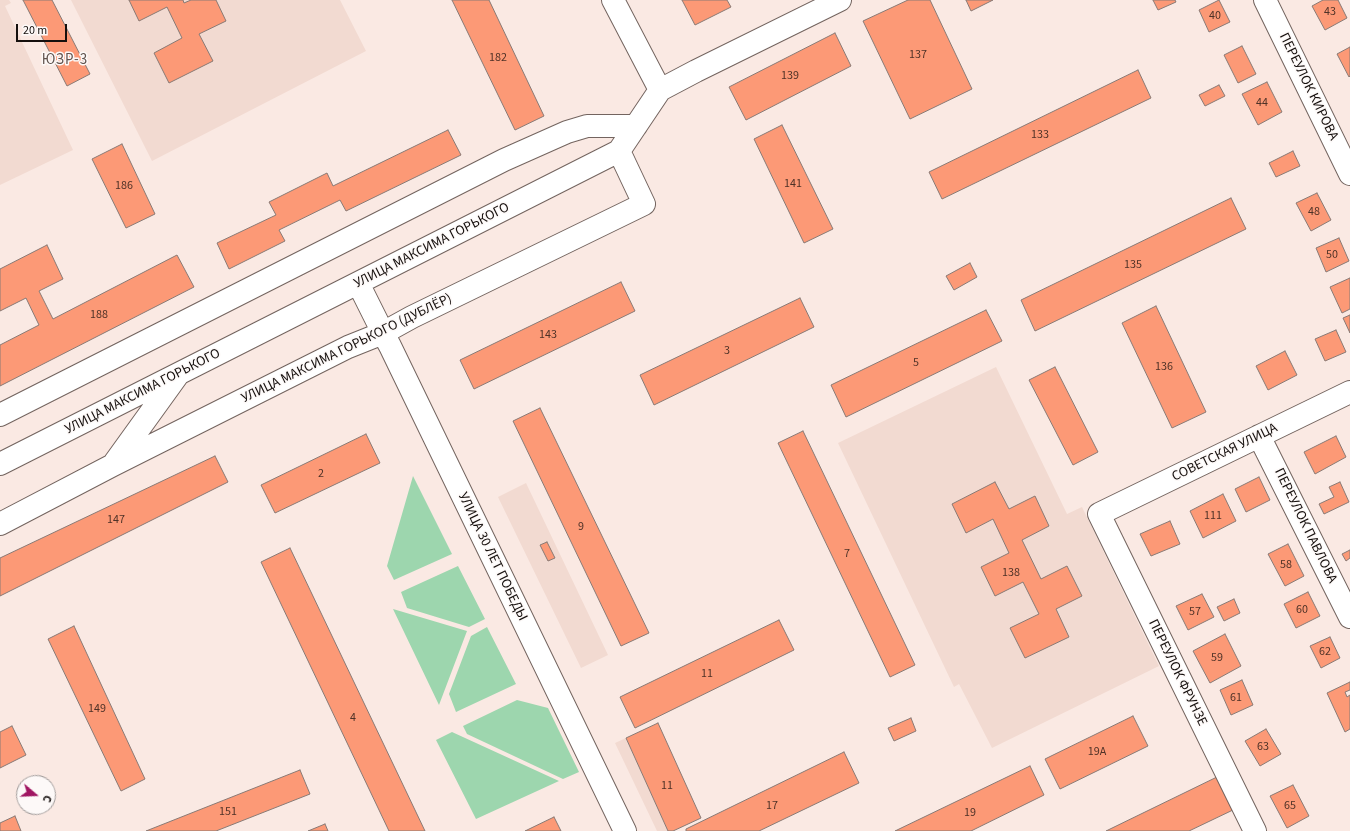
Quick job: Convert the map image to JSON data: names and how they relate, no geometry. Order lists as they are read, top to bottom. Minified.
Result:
{"streets":{"street":["ПЕРЕУЛОК КИРОВА","УЛИЦА МАКСИМА ГОРЬКОГО","УЛИЦА МАКСИМА ГОРЬКОГО (ДУБЛЁР)","СОВЕТСКАЯ УЛИЦА","ПЕРЕУЛОК ПАВЛОВА","УЛИЦА 30 ЛЕТ ПОБЕДЫ","ПЕРЕУЛОК ФРУНЗЕ"]},"crossings":[["УЛИЦА МАКСИМА ГОРЬКОГО","УЛИЦА МАКСИМА ГОРЬКОГО (ДУБЛЁР)"],["УЛИЦА МАКСИМА ГОРЬКОГО","УЛИЦА 30 ЛЕТ ПОБЕДЫ"],["УЛИЦА МАКСИМА ГОРЬКОГО (ДУБЛЁР)","УЛИЦА 30 ЛЕТ ПОБЕДЫ"],["СОВЕТСКАЯ УЛИЦА","ПЕРЕУЛОК ПАВЛОВА"],["СОВЕТСКАЯ УЛИЦА","ПЕРЕУЛОК ФРУНЗЕ"]],"districts":["ЮЗР-3"],"house_numbers":["43","40","137","182","139","44","133","141","186","48","50","135","188","143","3","5","136","2","111","147","9","7","58","138","60","57","62","59","11","61","149","4","63","19А","11","17","65","151","19"],"scale_bar":"20 m","north":"right"}
